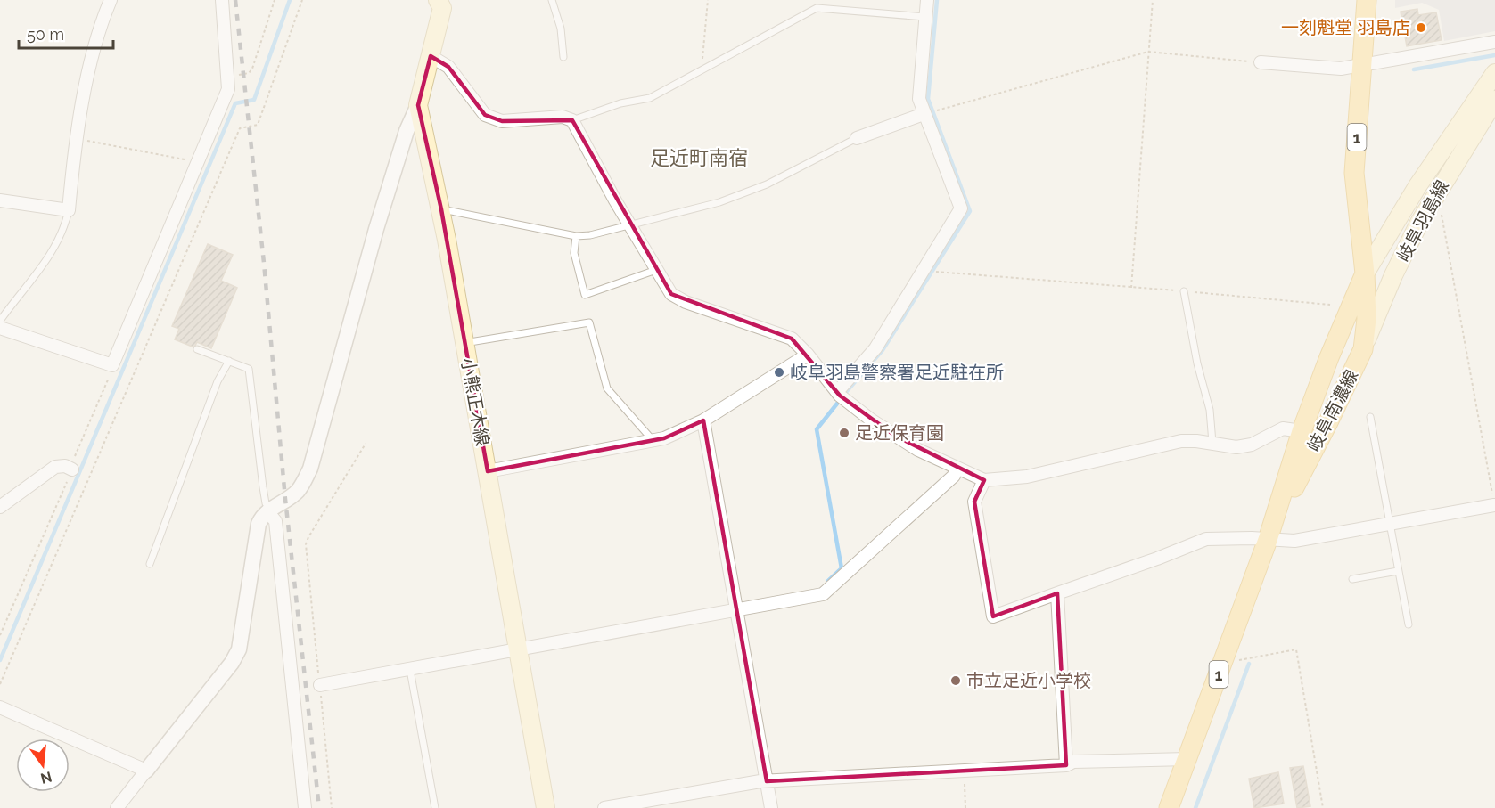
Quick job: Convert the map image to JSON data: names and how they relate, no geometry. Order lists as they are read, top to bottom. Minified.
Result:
{"streets":{"main road":["1","岐阜羽島線","小熊正木線","岐阜南濃線"]},"crossings":[["岐阜羽島線","岐阜南濃線"]],"districts":["足近町南宿"],"places":["一刻魁堂 羽島店","岐阜羽島警察署足近駐在所","足近保育園","市立足近小学校"],"scale_bar":"50 m","north":"bottom"}
